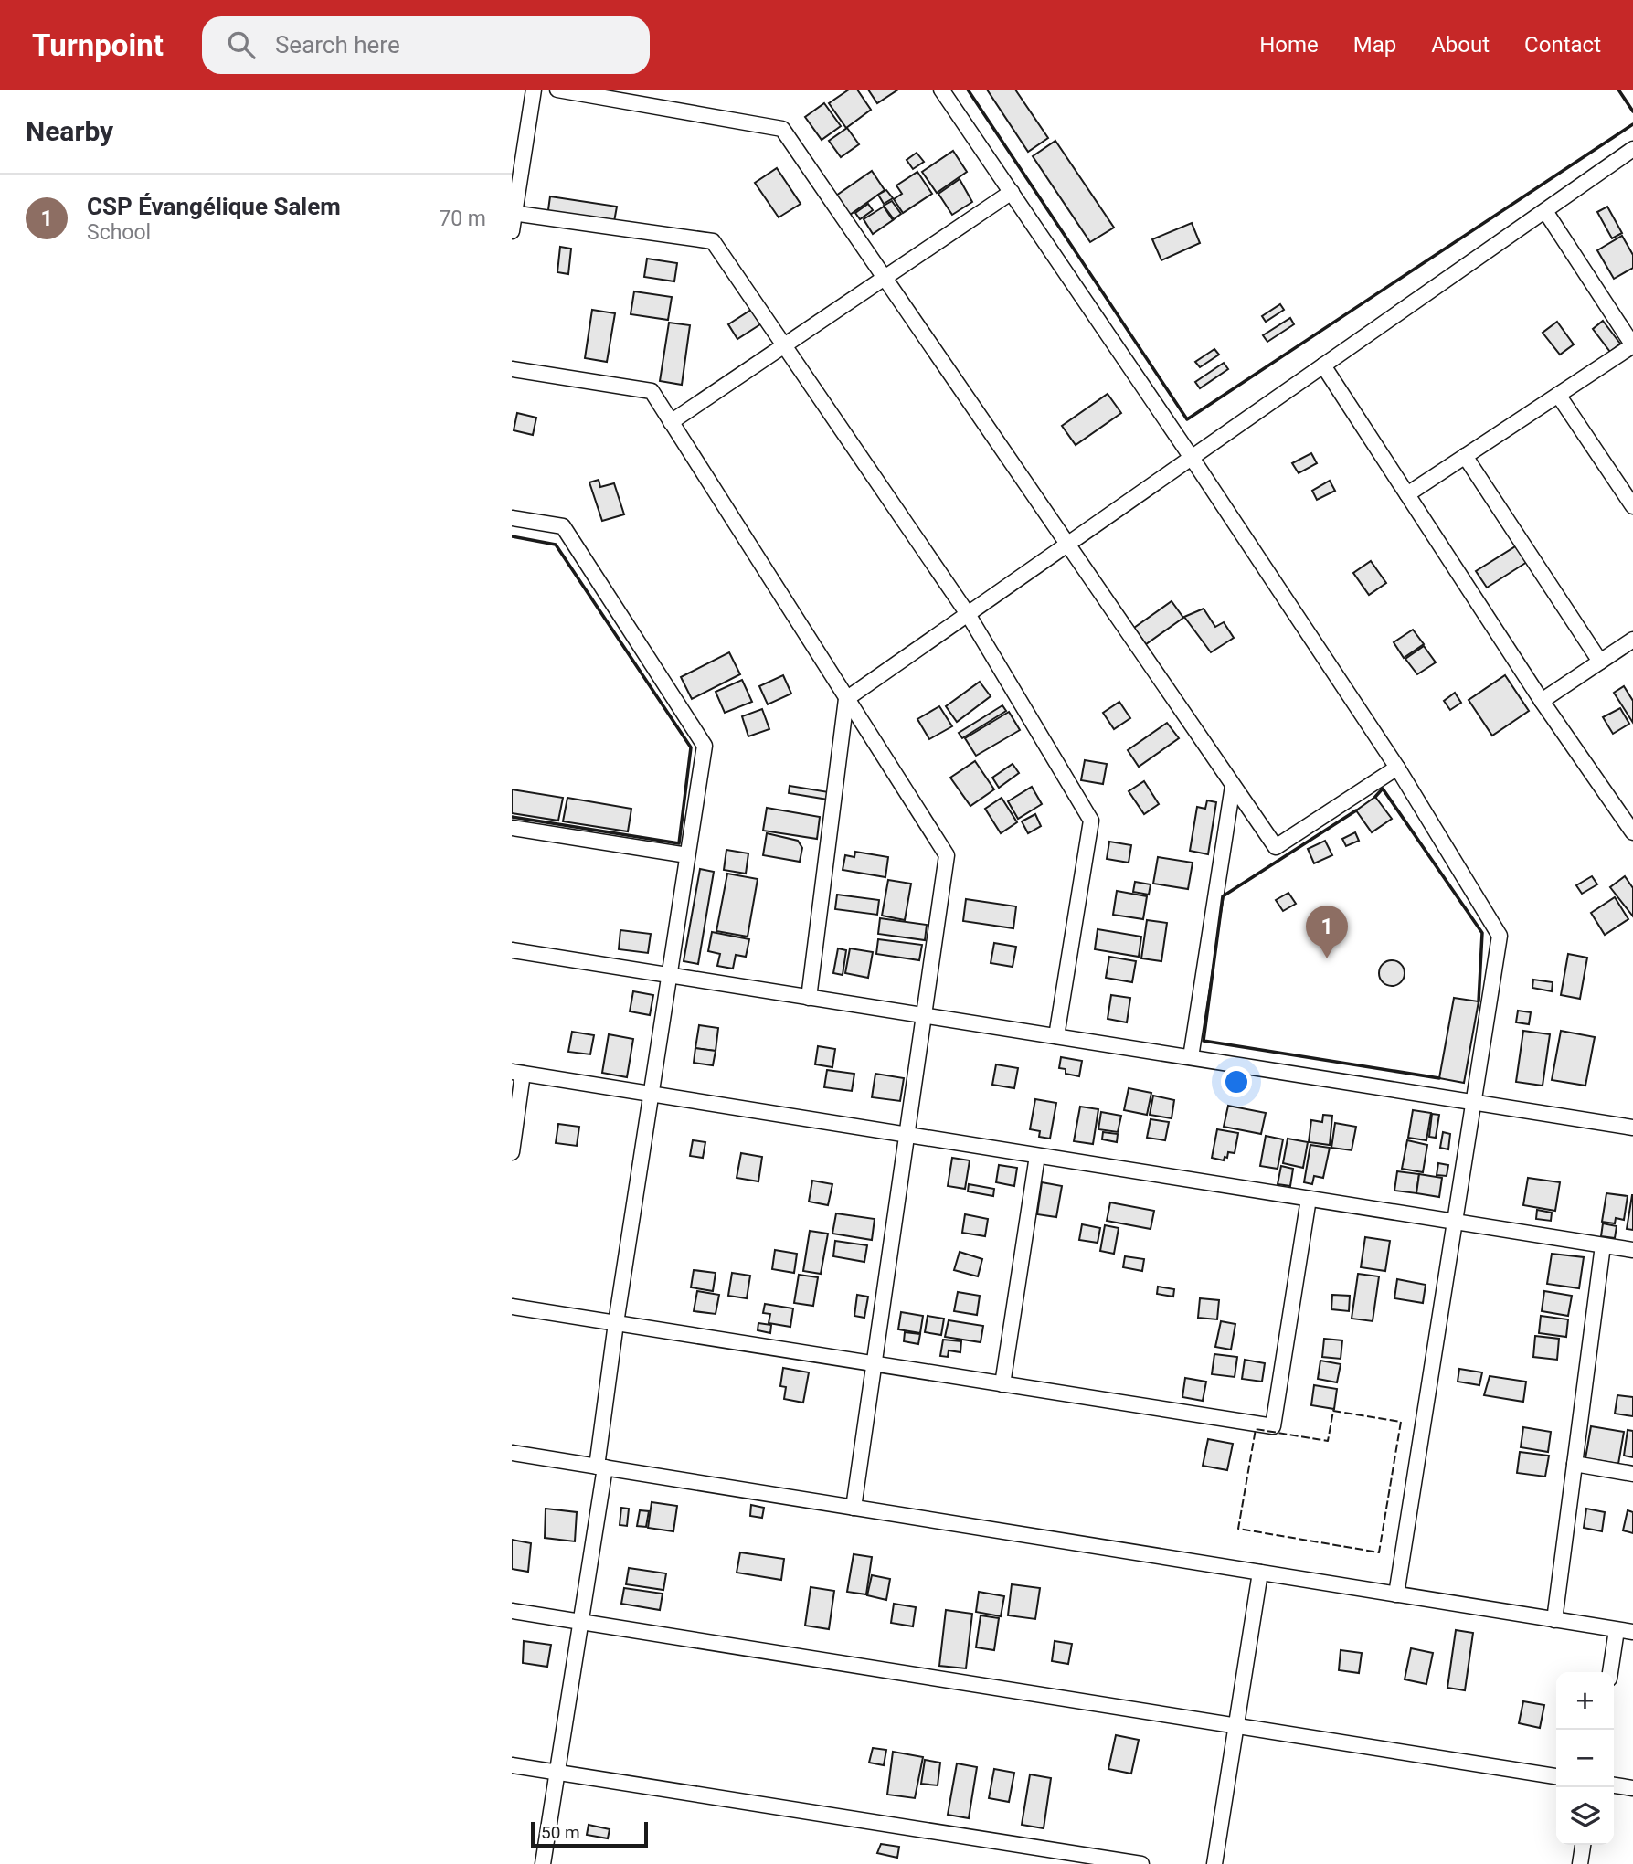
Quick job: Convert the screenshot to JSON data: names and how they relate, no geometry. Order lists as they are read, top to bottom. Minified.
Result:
{"scale_bar":"50 m","page":{"header":"Turnpoint","search":"Search here","nav":["Home","Map","About","Contact"],"heading":"Nearby","list":[{"mark":"1","name":"CSP Évangélique Salem","note":"School","value":"70 m"}],"pins":"1","map_buttons":["+","−"],"scale":"50 m"}}
